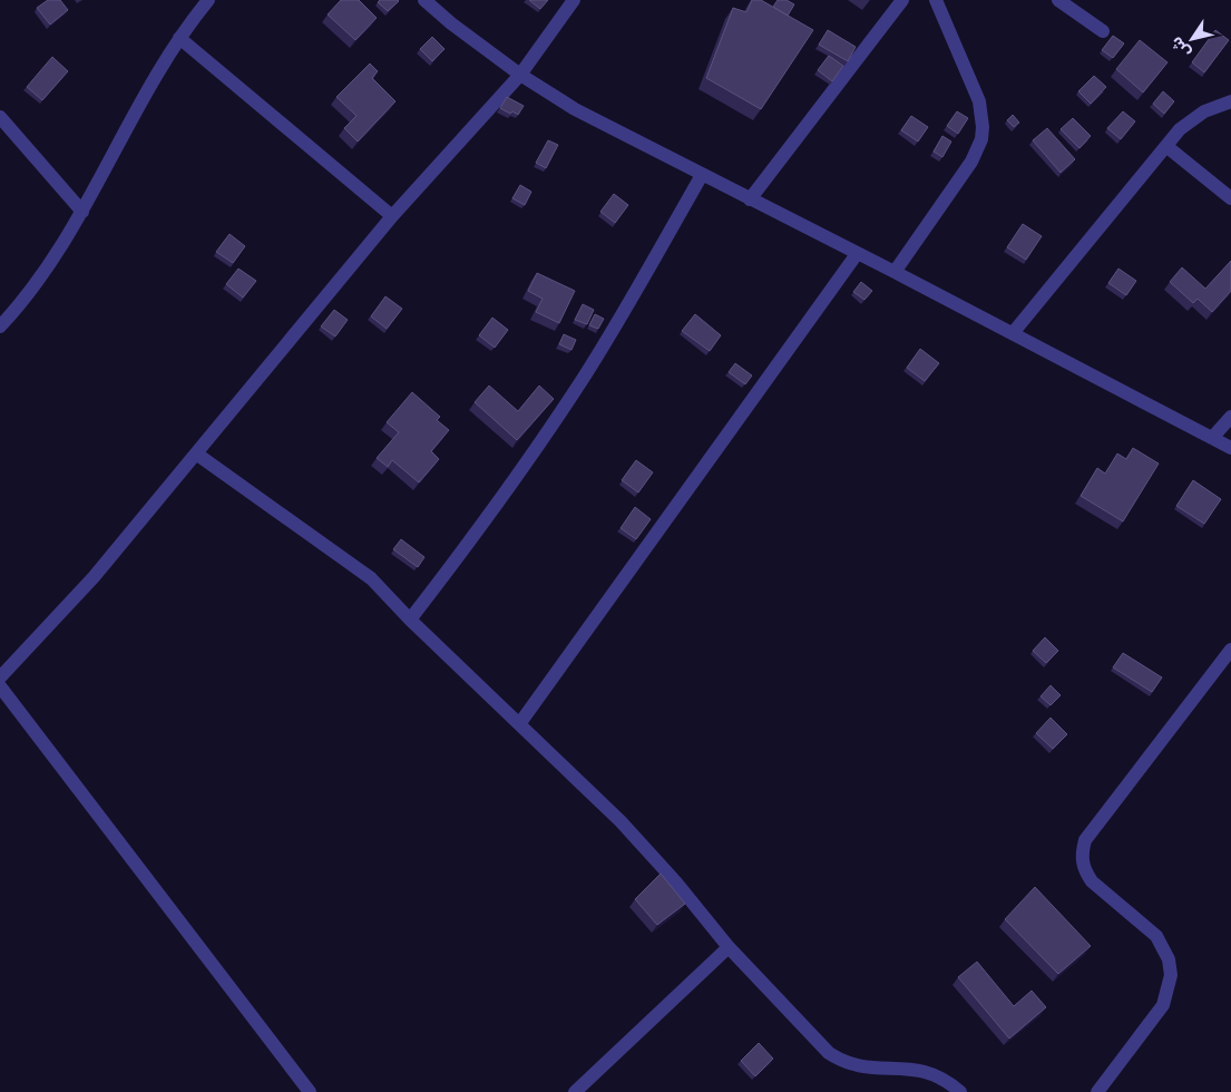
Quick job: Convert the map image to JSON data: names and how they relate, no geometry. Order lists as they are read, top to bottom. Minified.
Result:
{"north":"bottom left"}
